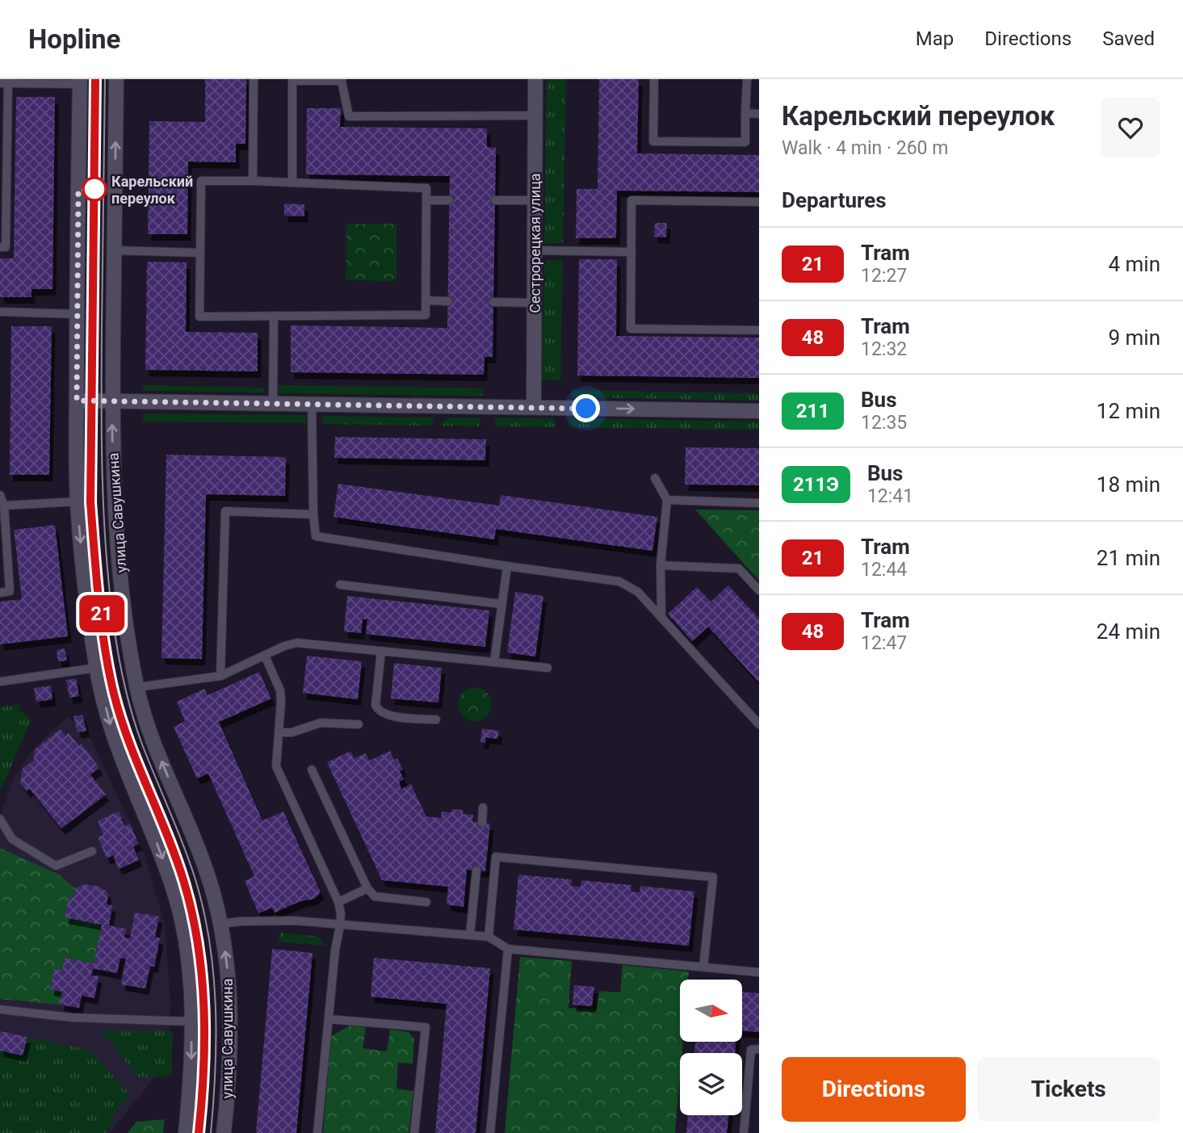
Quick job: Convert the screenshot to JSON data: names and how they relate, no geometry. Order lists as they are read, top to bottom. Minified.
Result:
{"streets":{"main road":["Сестрорецкая улица","улица Савушкина"]},"places":["Карельский переулок"],"lines":["tram line 21"],"north":"right","page":{"header":"Hopline","nav":["Map","Directions","Saved"],"on_map":"21","heading":[["Карельский переулок","Walk · 4 min · 260 m"],"Departures"],"list":[{"mark":"21","name":"Tram","note":"12:27","value":"4 min"},{"mark":"48","name":"Tram","note":"12:32","value":"9 min"},{"mark":"211","name":"Bus","note":"12:35","value":"12 min"},{"mark":"211Э","name":"Bus","note":"12:41","value":"18 min"},{"mark":"21","name":"Tram","note":"12:44","value":"21 min"},{"mark":"48","name":"Tram","note":"12:47","value":"24 min"}],"buttons":["Directions","Tickets"]}}
